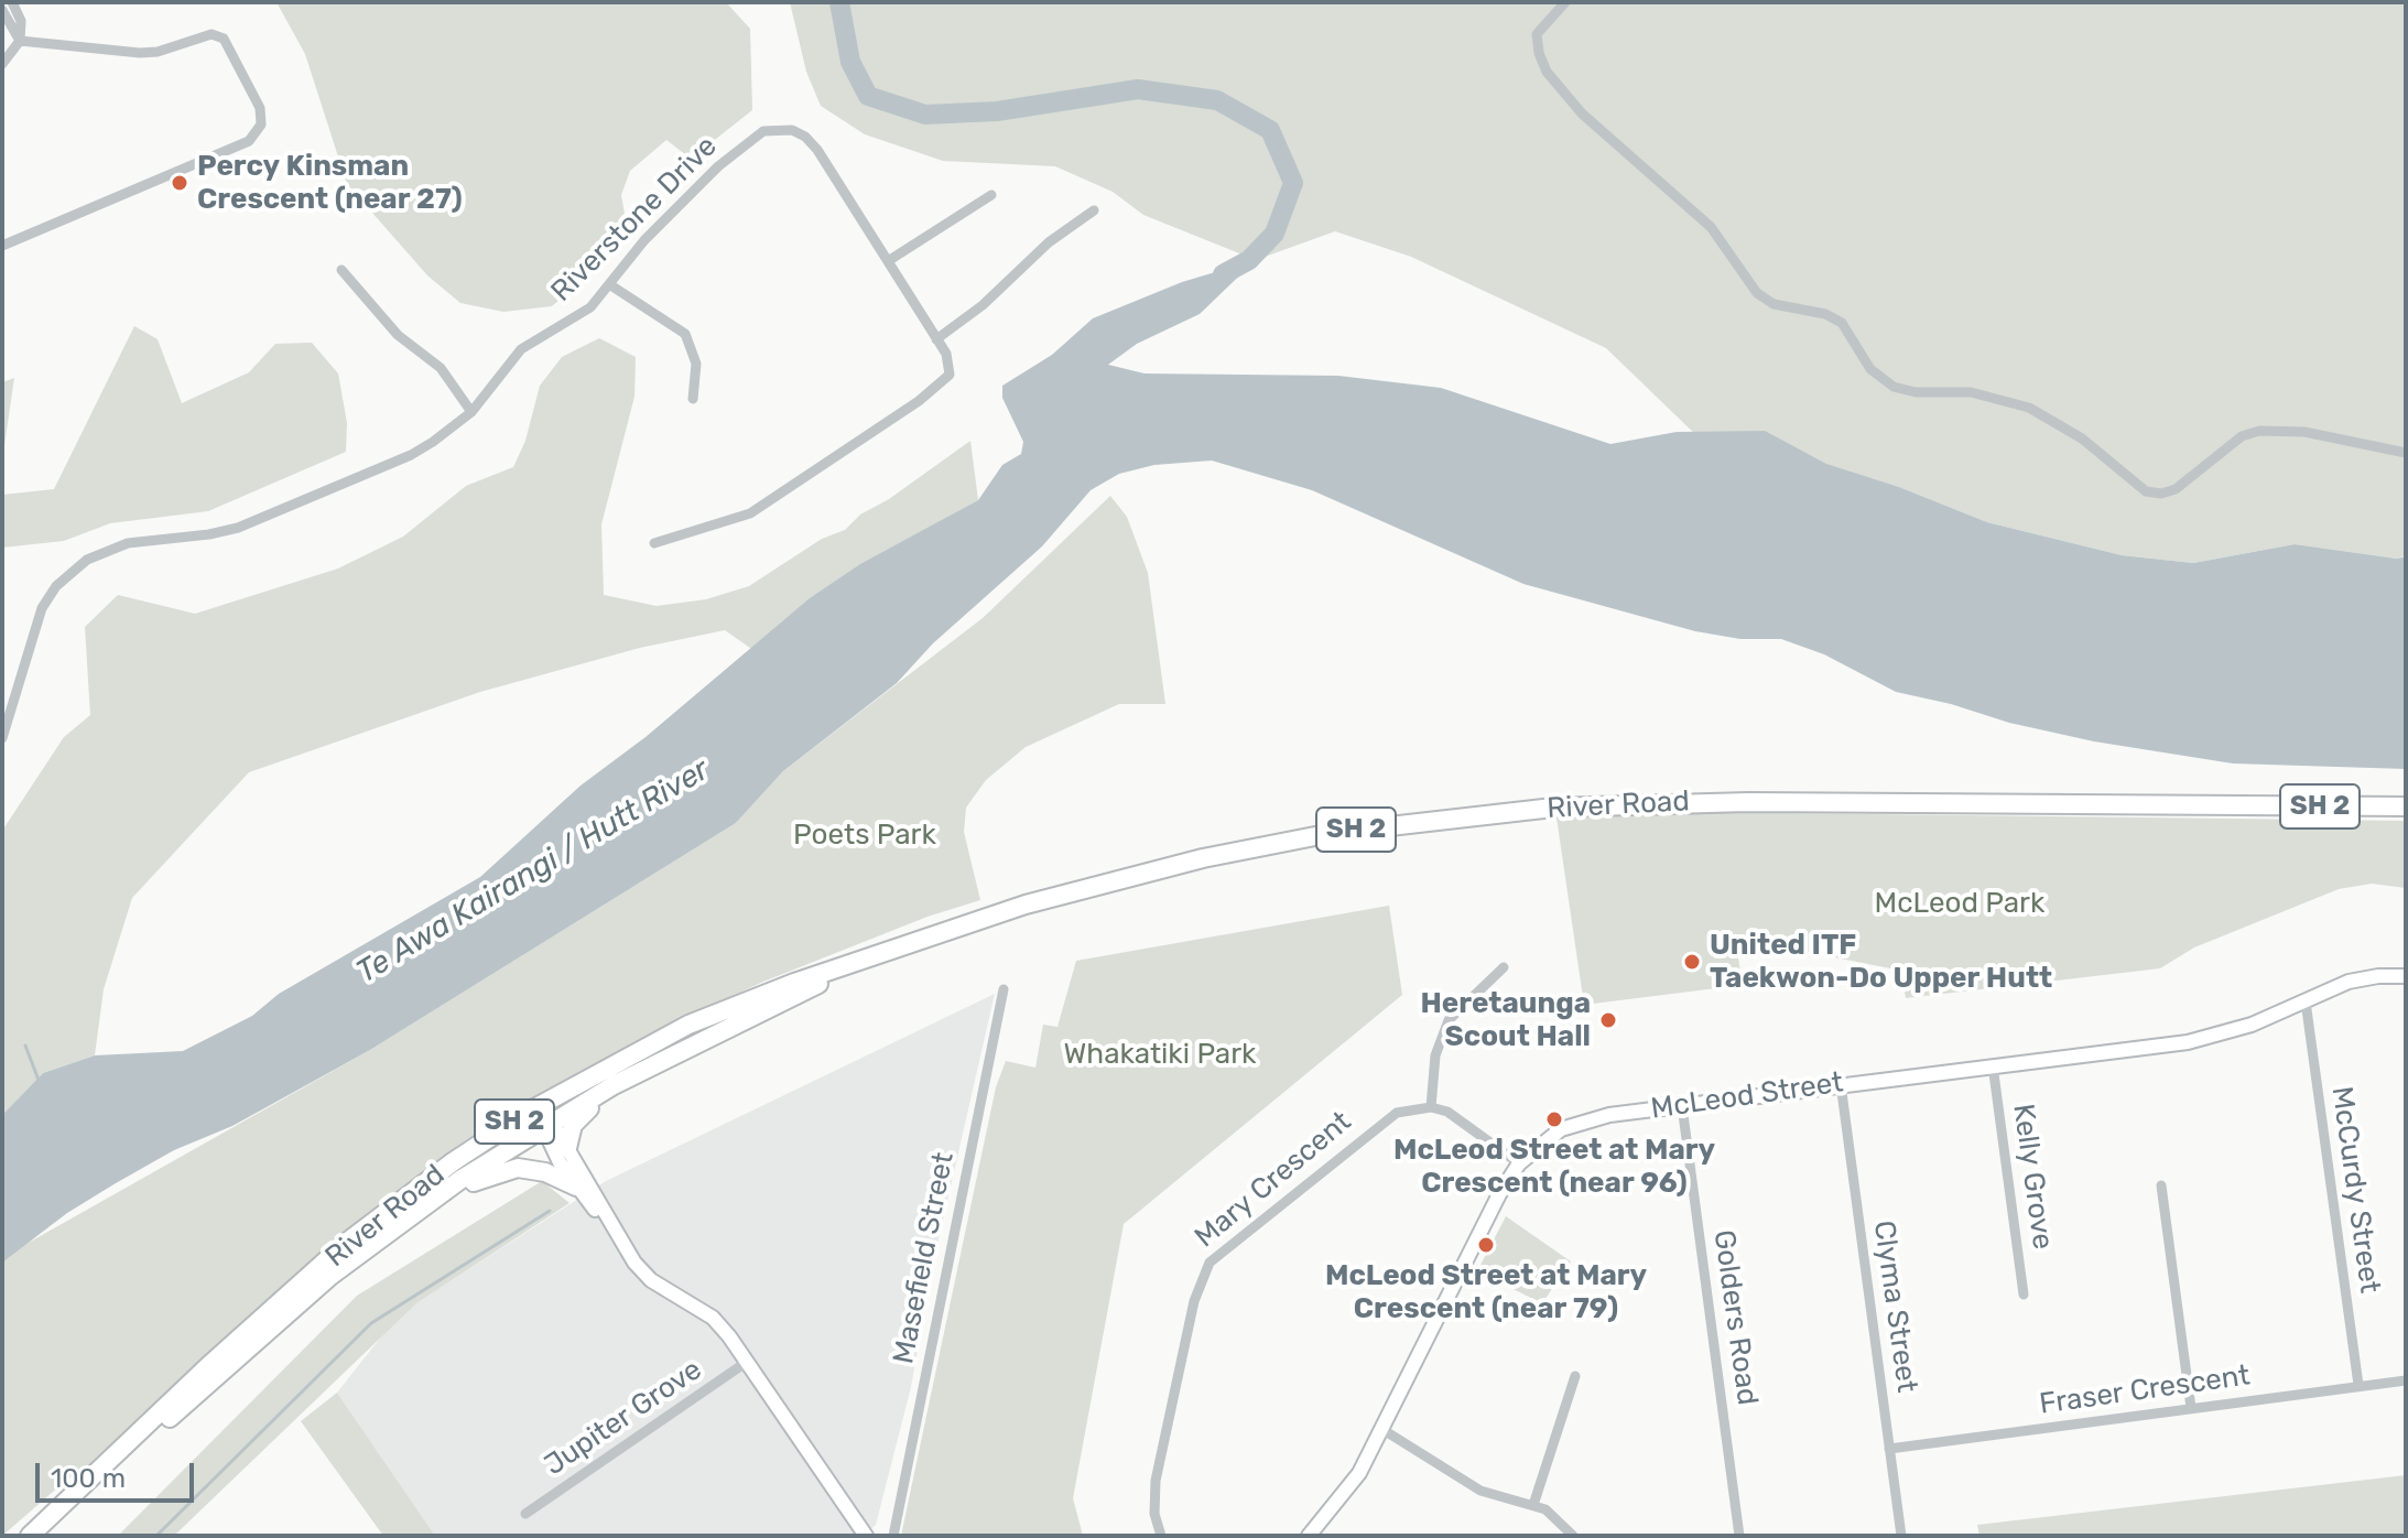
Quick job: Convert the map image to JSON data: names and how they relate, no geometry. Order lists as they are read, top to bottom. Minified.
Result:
{"streets":{"highway":["River Road","SH 2"],"street":["Riverstone Drive","McLeod Street","Kelly Grove","Mary Crescent","McCurdy Street","Masefield Street","Clyma Street","Golders Road","Fraser Crescent","Jupiter Grove"]},"crossings":[["McLeod Street","Kelly Grove"],["McLeod Street","McCurdy Street"],["McLeod Street","Clyma Street"],["McLeod Street","Golders Road"],["McCurdy Street","Fraser Crescent"],["Clyma Street","Fraser Crescent"]],"water":["Te Awa Kairangi / Hutt River"],"parks":["Poets Park","McLeod Park","Whakatiki Park"],"places":["Percy Kinsman Crescent (near 27)","United ITF Taekwon-Do Upper Hutt","Heretaunga Scout Hall","McLeod Street at Mary Crescent (near 96)","McLeod Street at Mary Crescent (near 79)"],"scale_bar":"100 m"}
